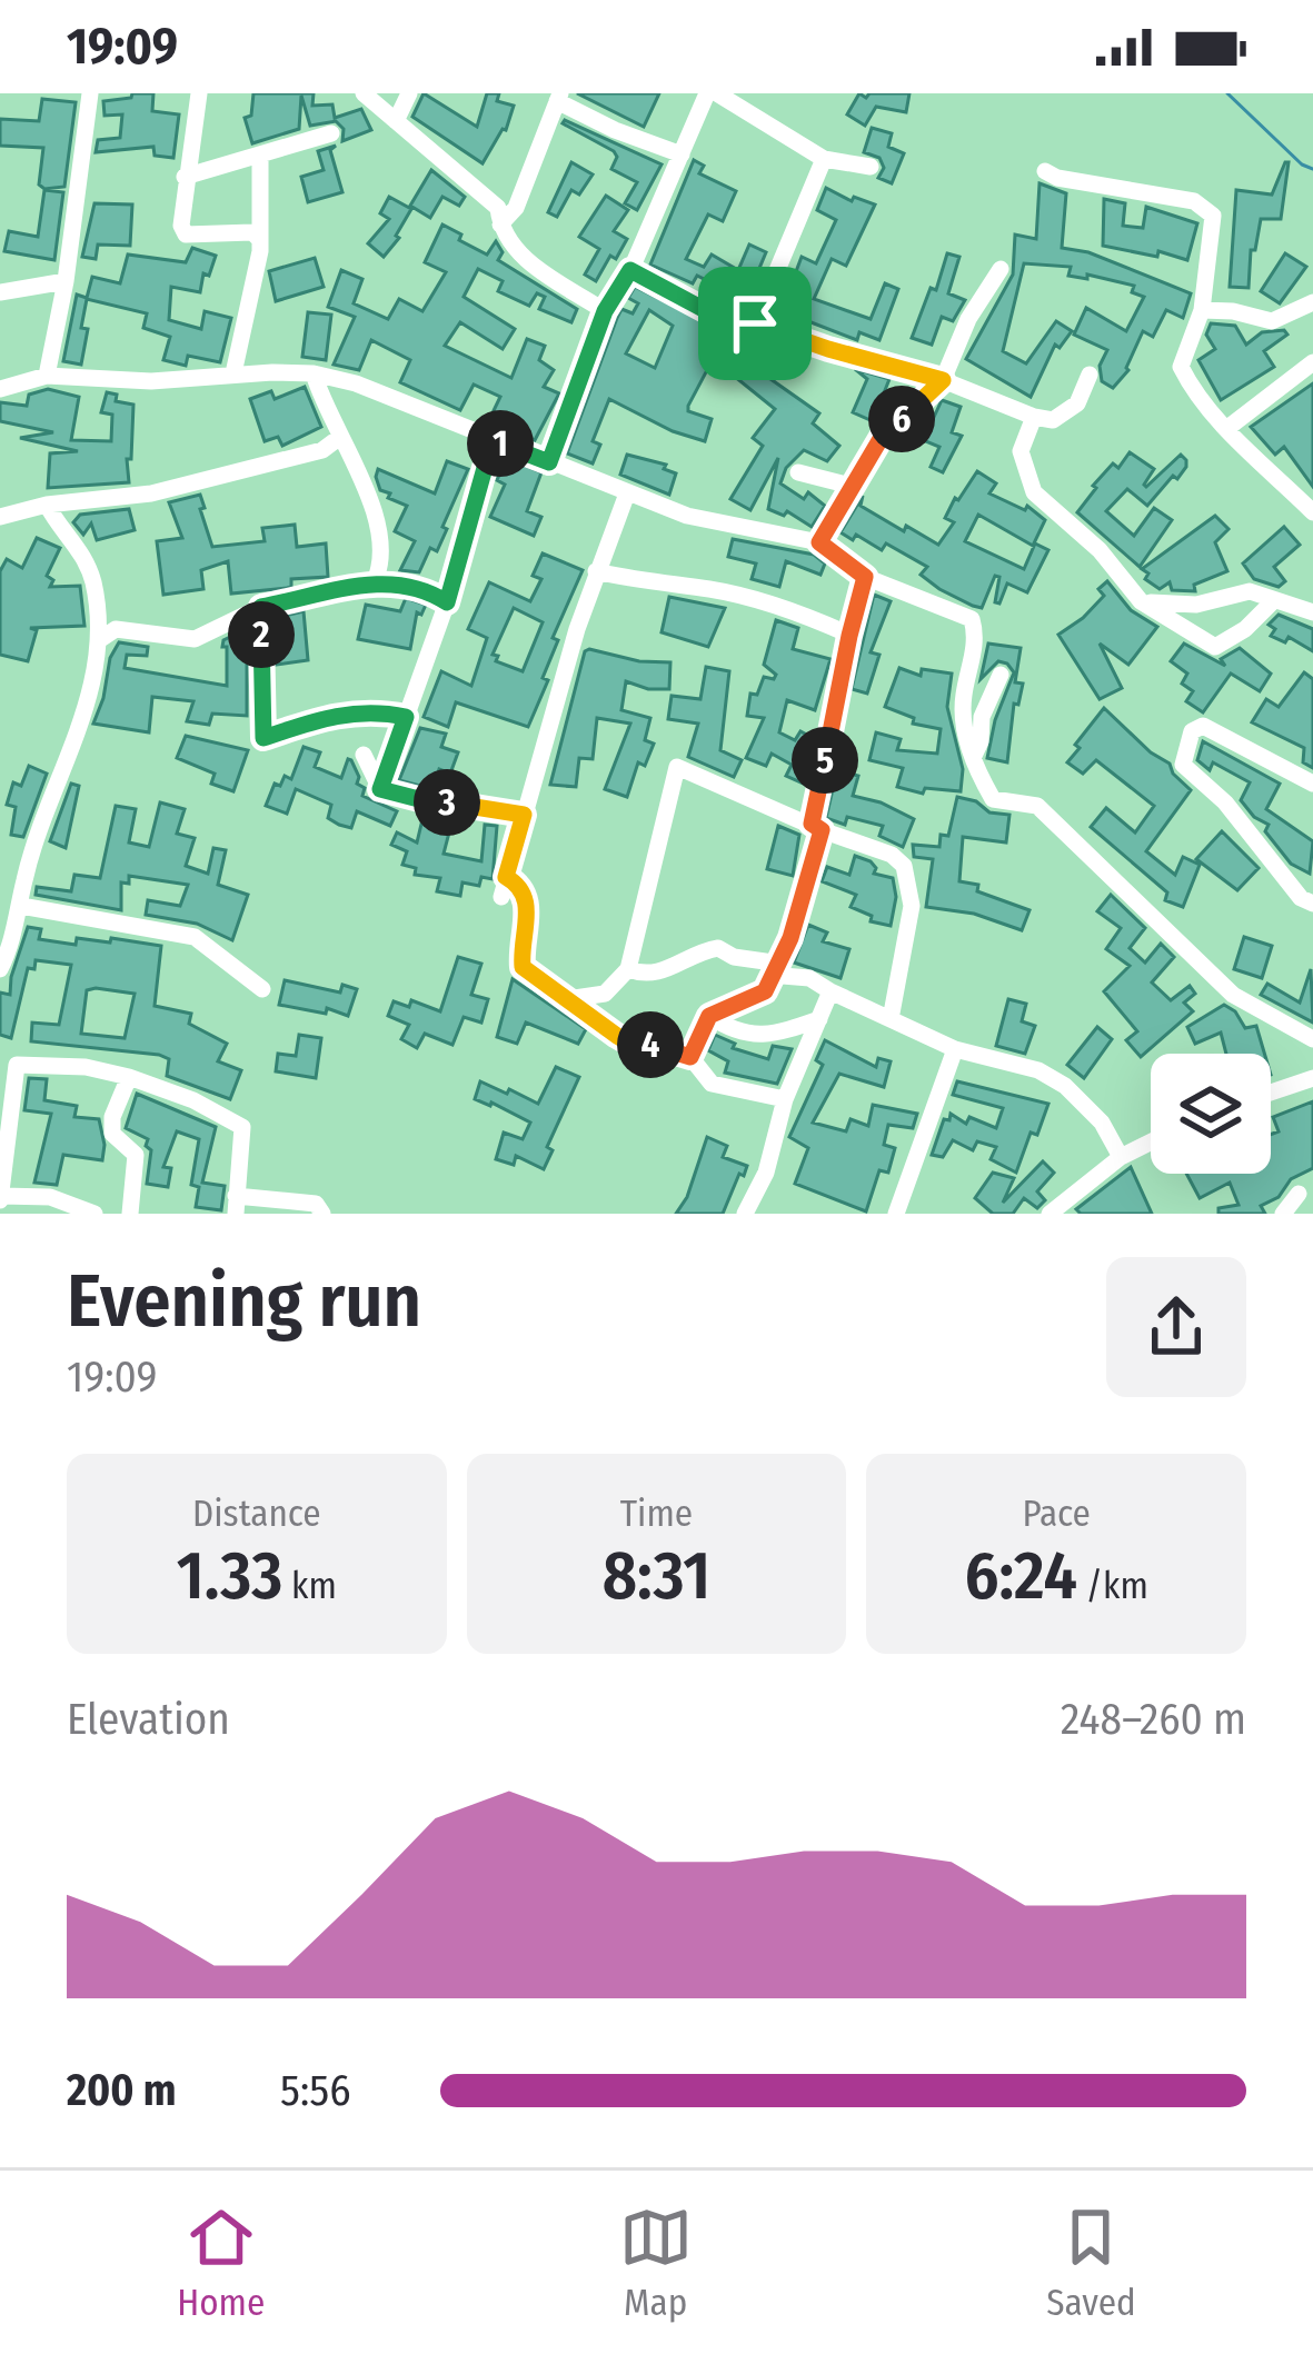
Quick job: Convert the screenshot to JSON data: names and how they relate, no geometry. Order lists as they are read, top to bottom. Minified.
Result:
{"page":{"status":"19:09","pins":["6","1","2","5","3","4"],"heading":["Evening run","19:09"],"stats":[["Distance","1.33 km"],["Time","8:31"],["Pace","6:24 /km"]],"chart":["Elevation","248–260 m"],"list":[{"name":"200 m","note":"5:56"}],"tabs":["Home","Map","Saved"]}}
